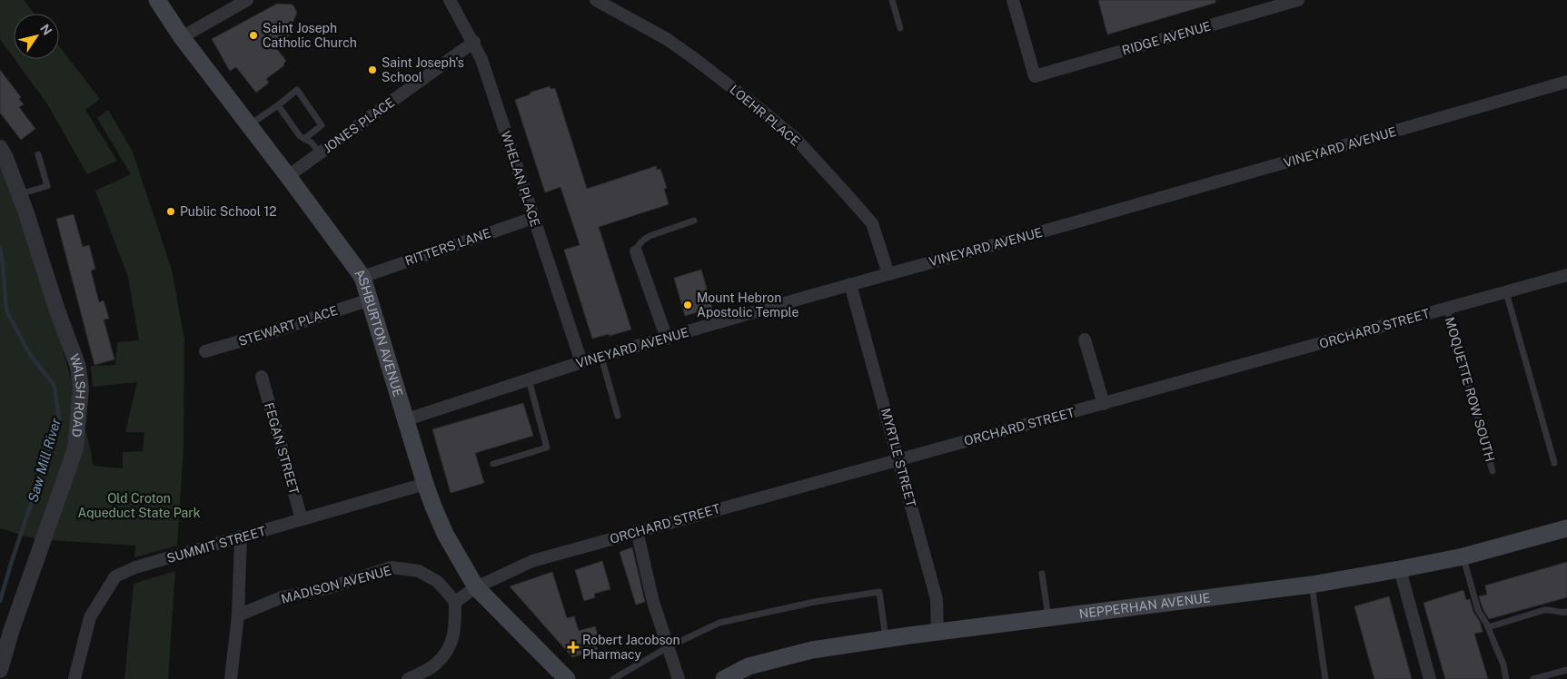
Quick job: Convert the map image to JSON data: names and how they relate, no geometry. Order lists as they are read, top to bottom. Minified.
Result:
{"streets":{"main road":["ASHBURTON AVENUE","NEPPERHAN AVENUE"],"street":["RIDGE AVENUE","LOEHR PLACE","JONES PLACE","VINEYARD AVENUE","WHELAN PLACE","RITTERS LANE","STEWART PLACE","ORCHARD STREET","WALSH ROAD","FEGAN STREET","MYRTLE STREET","SUMMIT STREET","MADISON AVENUE"],"lane":["MOQUETTE ROW SOUTH"]},"crossings":[["LOEHR PLACE","VINEYARD AVENUE"],["JONES PLACE","WHELAN PLACE"],["JONES PLACE","ASHBURTON AVENUE"],["VINEYARD AVENUE","WHELAN PLACE"],["VINEYARD AVENUE","ASHBURTON AVENUE"],["VINEYARD AVENUE","MYRTLE STREET"],["WHELAN PLACE","RITTERS LANE"],["RITTERS LANE","ASHBURTON AVENUE"],["STEWART PLACE","ASHBURTON AVENUE"],["ORCHARD STREET","ASHBURTON AVENUE"],["ORCHARD STREET","MOQUETTE ROW SOUTH"],["ORCHARD STREET","MYRTLE STREET"],["ASHBURTON AVENUE","SUMMIT STREET"],["FEGAN STREET","SUMMIT STREET"],["MYRTLE STREET","NEPPERHAN AVENUE"]],"water":["Saw Mill River"],"parks":["Old Croton Aqueduct State Park"],"places":{"other":["Saint Joseph Catholic Church","Saint Joseph's School","Public School 12","Mount Hebron Apostolic Temple"],"health":["Robert Jacobson Pharmacy"]},"north":"top right"}
